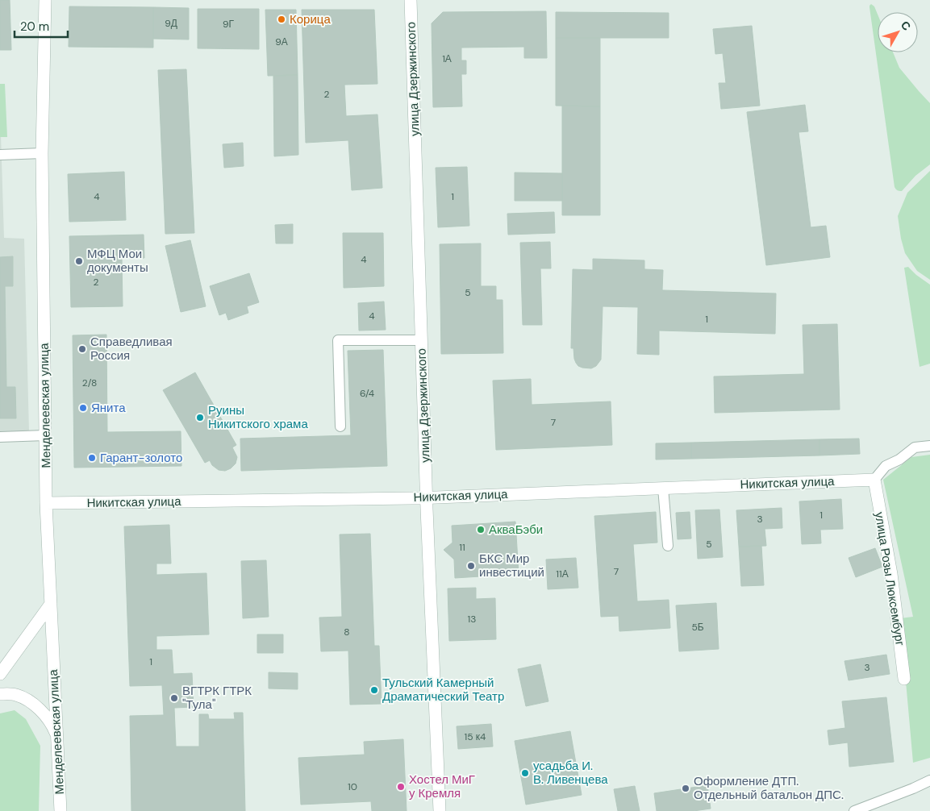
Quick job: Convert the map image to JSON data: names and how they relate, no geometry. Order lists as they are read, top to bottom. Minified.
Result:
{"streets":{"street":["улица Дзержинского","Менделеевская улица","Никитская улица","улица Розы Люксембург"]},"crossings":[["улица Дзержинского","Никитская улица"],["Менделеевская улица","Никитская улица"],["Никитская улица","улица Розы Люксембург"]],"places":["Корица","МФЦ Мои документы","Справедливая Россия","Янита","Руины Никитского храма","Гарант-золото","АкваБэби","БКС Мир инвестиций","Тульский Камерный Драматический Театр","ВГТРК ГТРК \"Тула\"","усадьба И. В. Ливенцева","Хостел МиГ у Кремля","Оформление ДТП. Отдельный батальон ДПС."],"house_numbers":["9Д","9Г","9А","1А","2","4","1","4","2","5","4","1","2/8","6/4","7","1","3","5","11","7","11А","13","5Б","8","1","3","15 к4","10"],"scale_bar":"20 m","north":"top right"}
